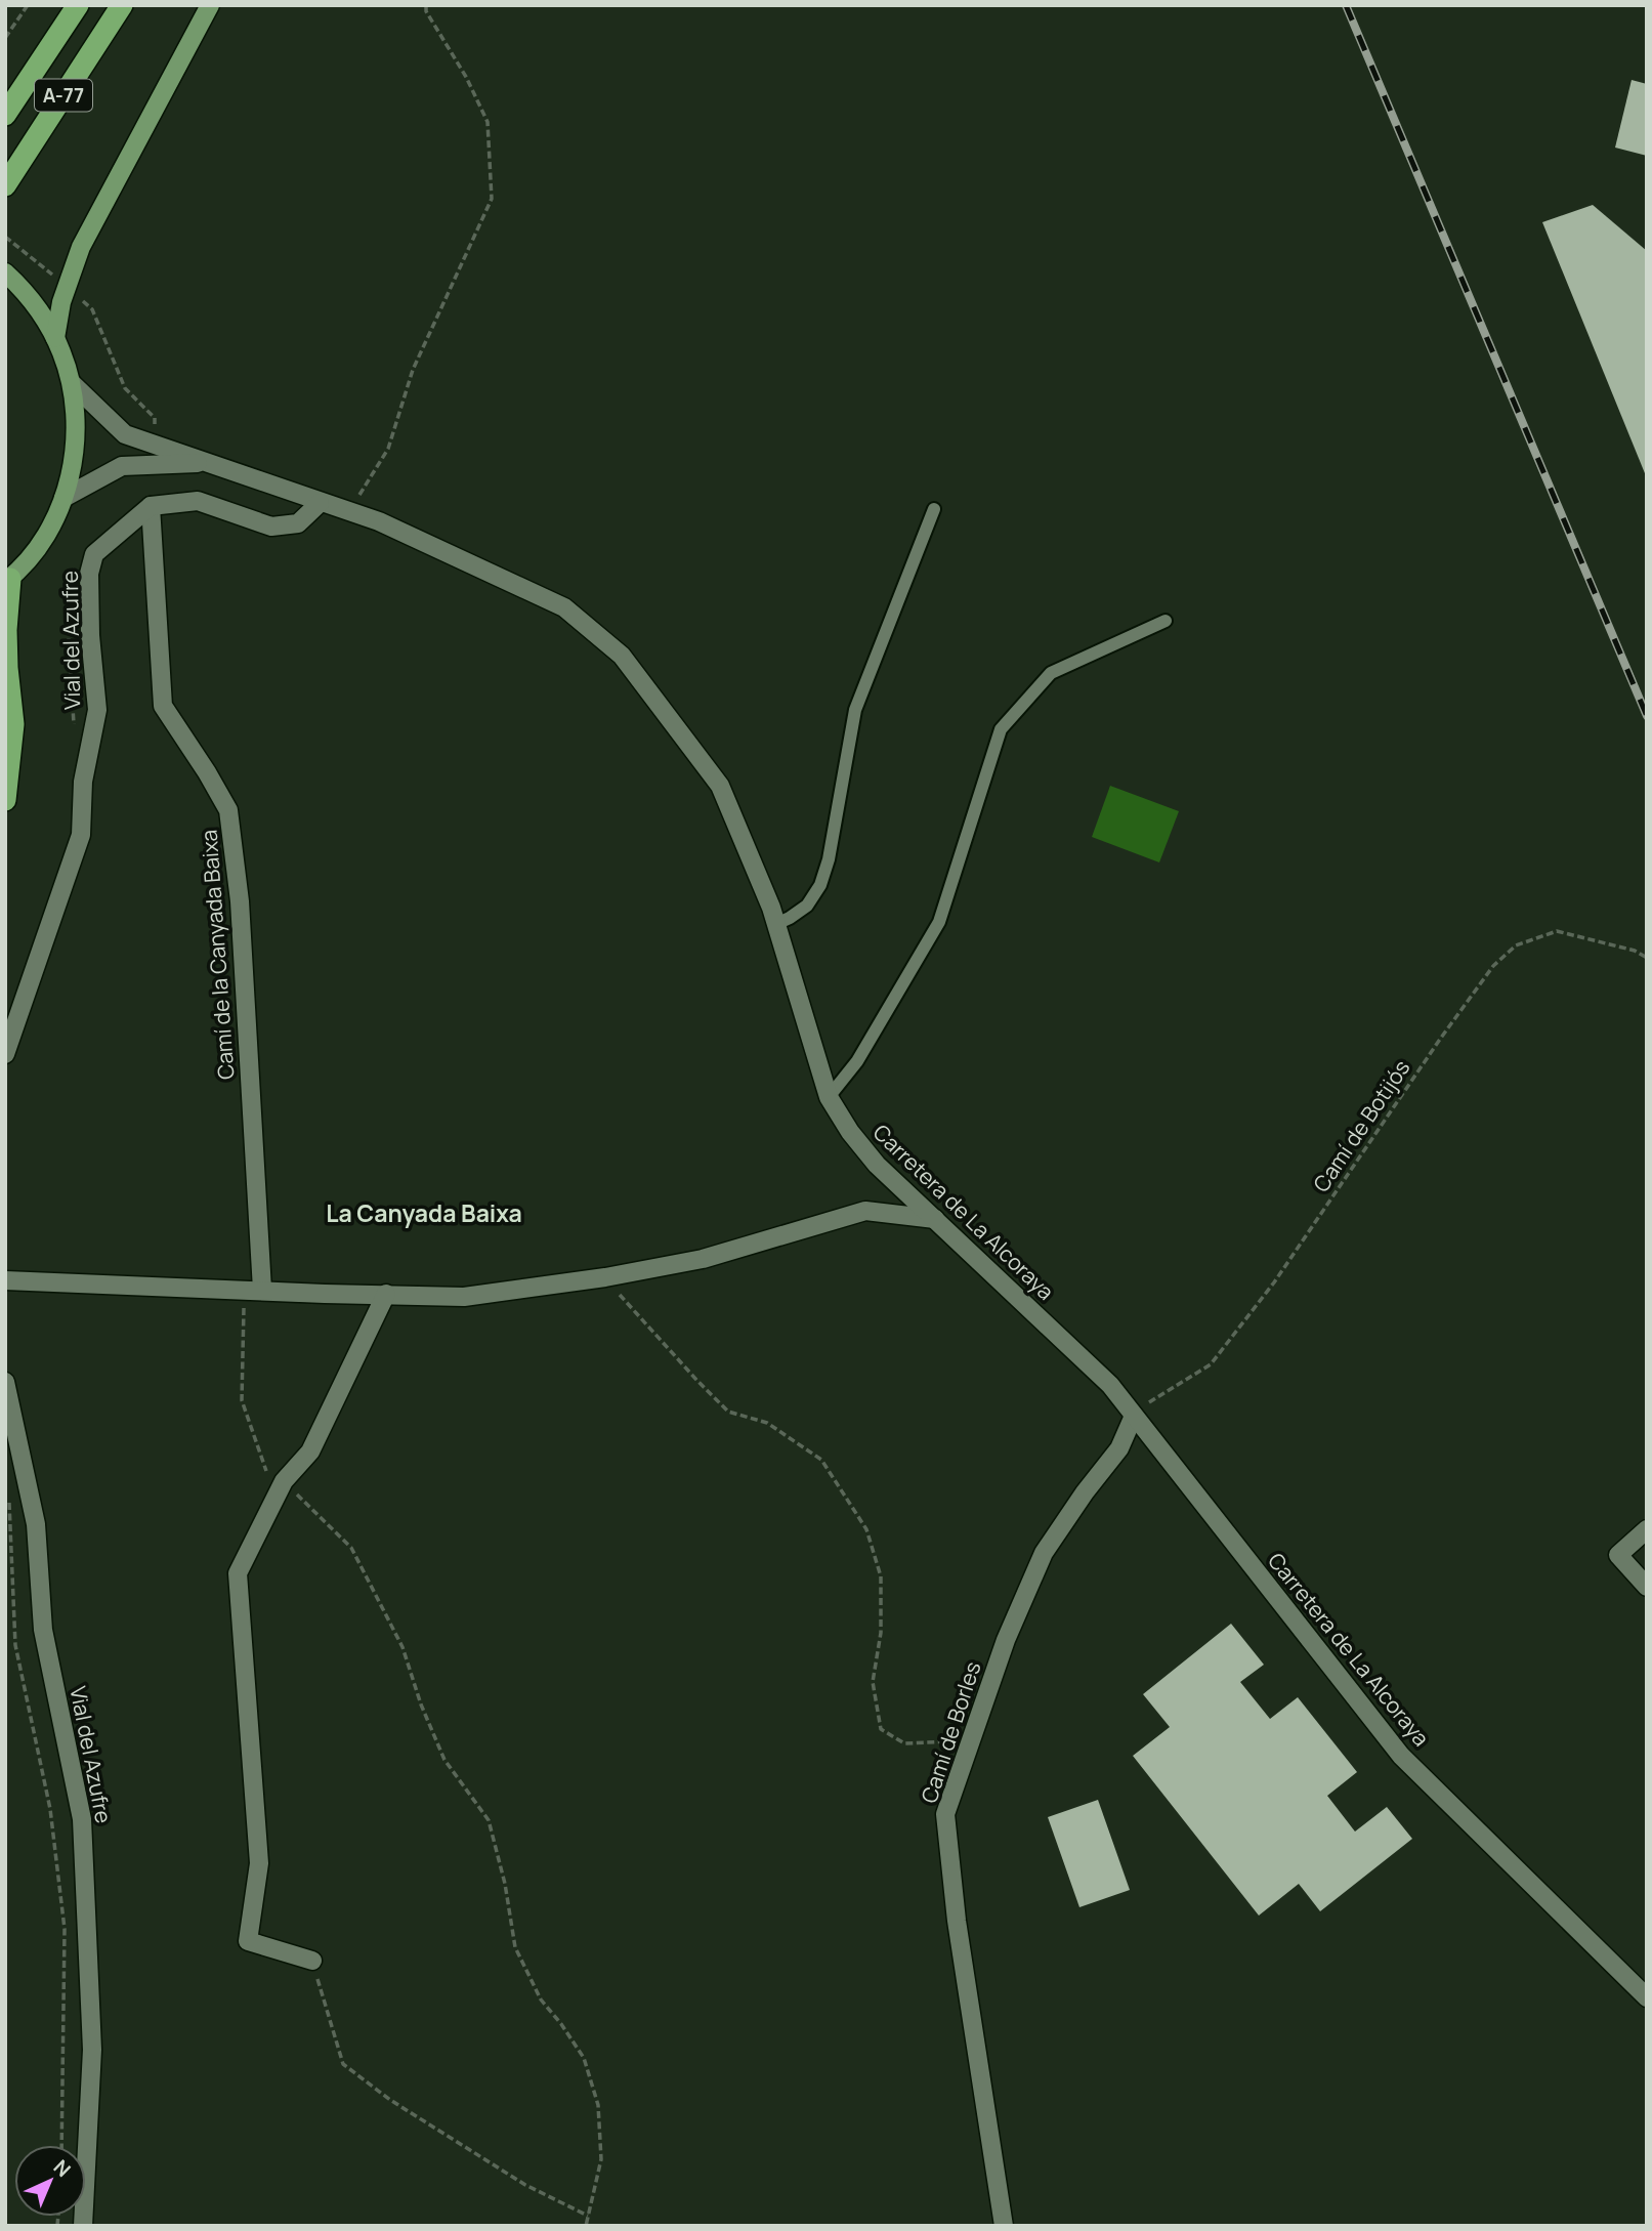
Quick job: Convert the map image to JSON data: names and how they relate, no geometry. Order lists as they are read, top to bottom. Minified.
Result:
{"streets":{"highway":["A-77"],"street":["Vial del Azufre","Camí de la Canyada Baixa","Carretera de La Alcoraya","Camí de Borles"],"path":["Camí de Botijós"]},"crossings":[["Vial del Azufre","Camí de la Canyada Baixa"],["Camí de Botijós","Carretera de La Alcoraya"],["Camí de Botijós","Camí de Borles"],["Carretera de La Alcoraya","Camí de Borles"]],"districts":["La Canyada Baixa"],"north":"top right"}
